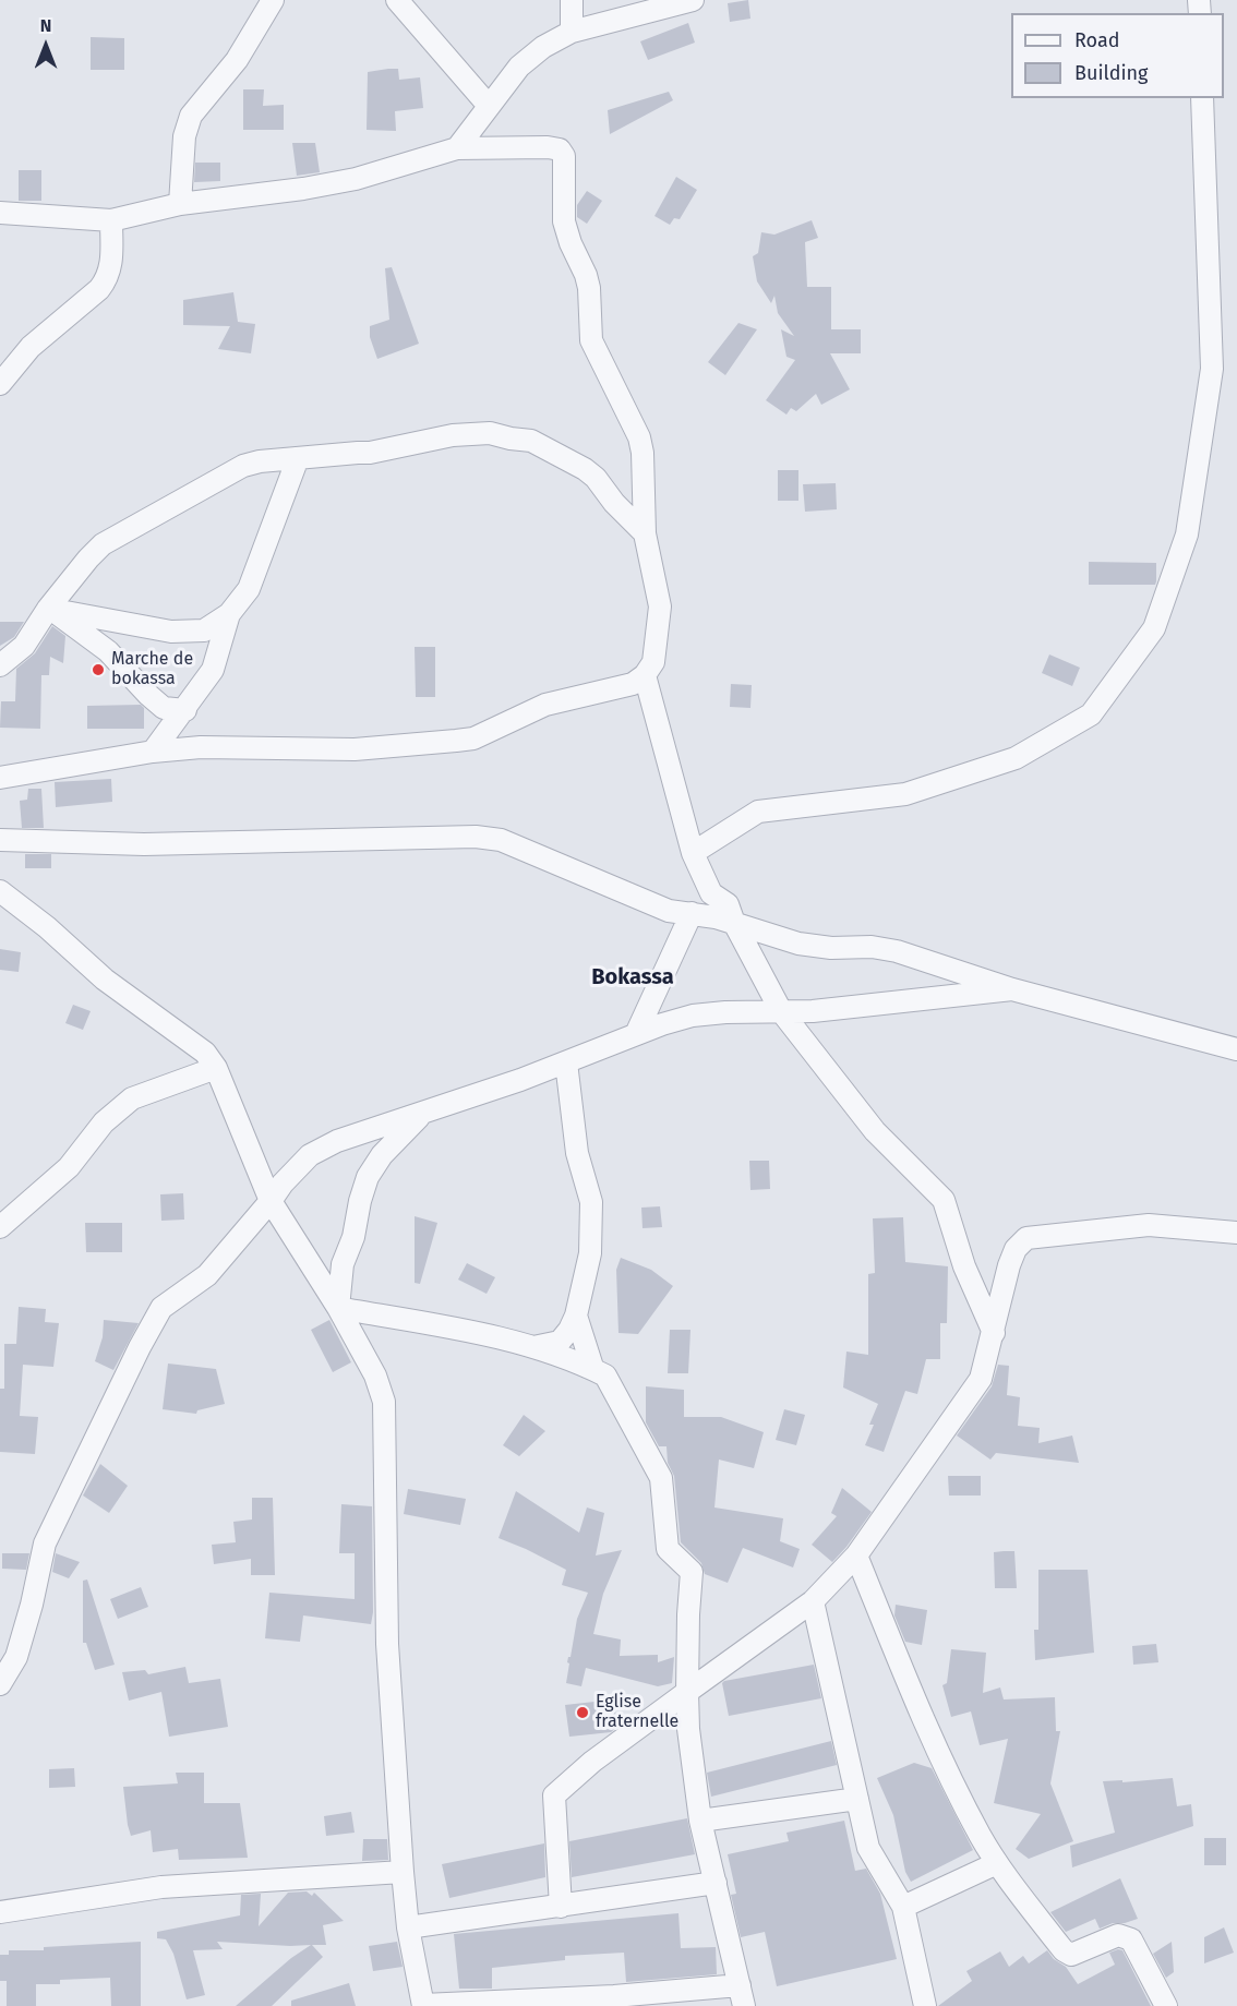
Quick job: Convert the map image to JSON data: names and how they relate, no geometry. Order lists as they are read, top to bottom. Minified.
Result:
{"districts":["Bokassa"],"places":["Marche de bokassa","Eglise fraternelle"],"legend":["Road","Building"],"north":"top"}
